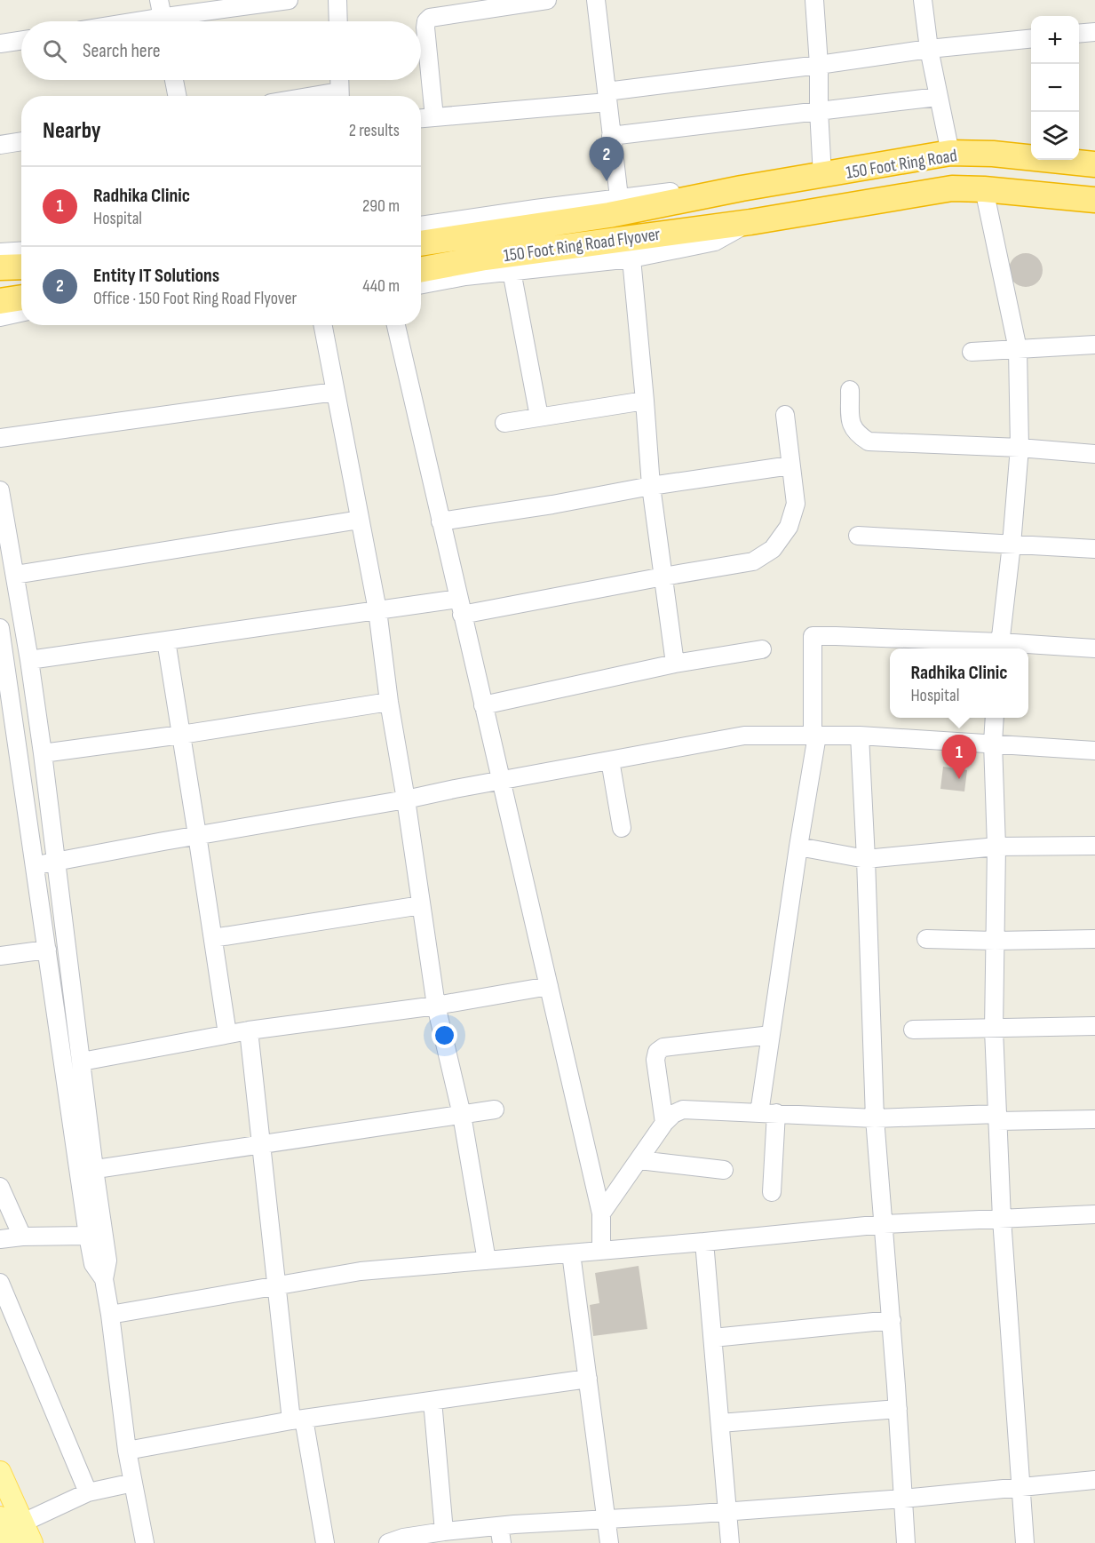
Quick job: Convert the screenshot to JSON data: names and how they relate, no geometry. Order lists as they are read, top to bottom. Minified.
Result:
{"streets":{"highway":["150 Foot Ring Road","150 Foot Ring Road Flyover"]},"crossings":[["150 Foot Ring Road","150 Foot Ring Road Flyover"]],"page":{"map_buttons":["+","−"],"search":"Search here","heading":["Nearby","2 results"],"pins":["2","1"],"list":[{"mark":"1","name":"Radhika Clinic","note":"Hospital","value":"290 m"},{"mark":"2","name":"Entity IT Solutions","note":"Office · 150 Foot Ring Road Flyover","value":"440 m"}],"popup":["Radhika Clinic","Hospital"]}}
